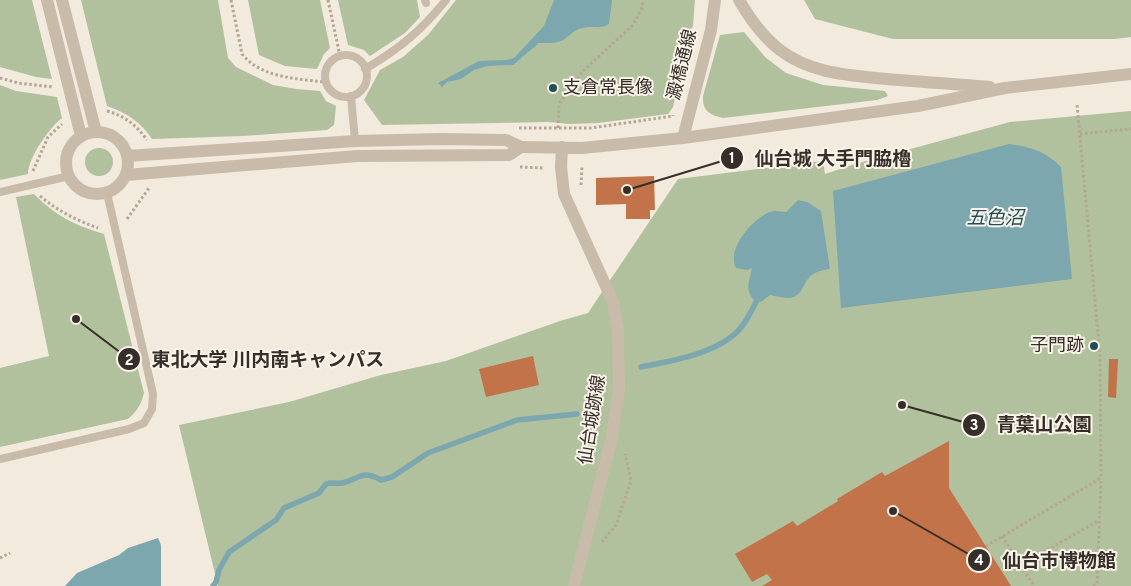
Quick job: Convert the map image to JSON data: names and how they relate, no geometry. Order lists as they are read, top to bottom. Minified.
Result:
{"streets":{"street":["澱橋通線","仙台城跡線"]},"water":["五色沼"],"places":["支倉常長像","仙台城 大手門脇櫓","東北大学 川内南キャンパス","子門跡","青葉山公園","仙台市博物館"]}
